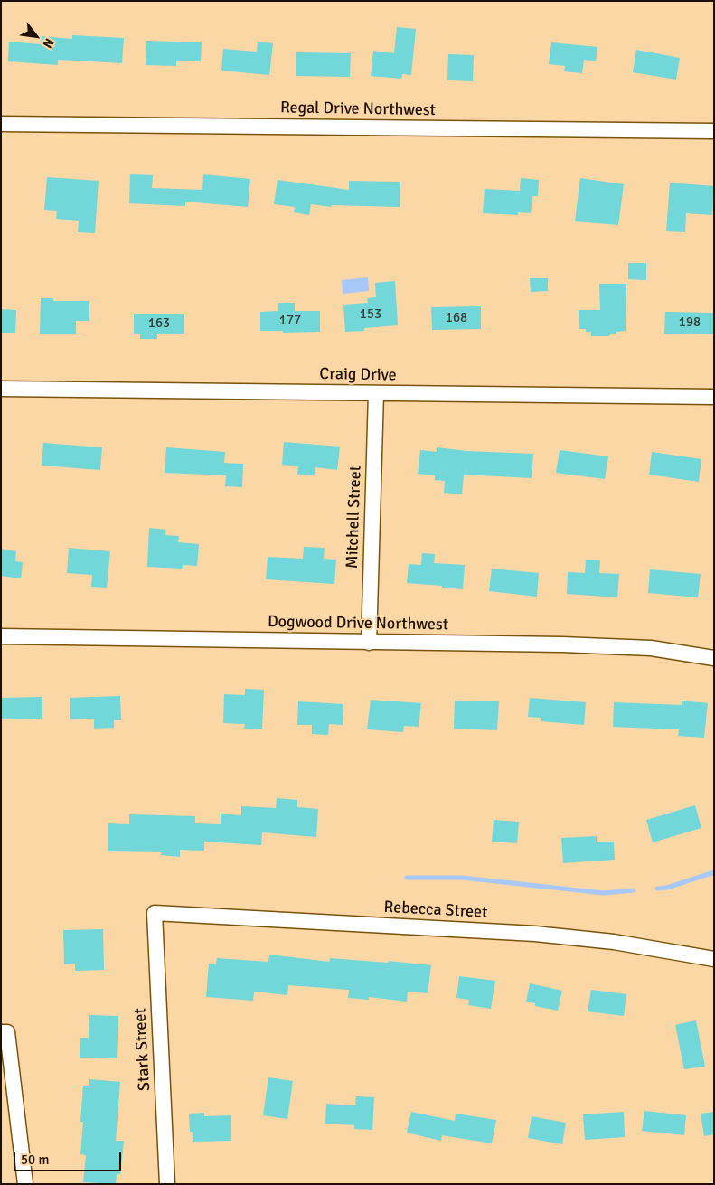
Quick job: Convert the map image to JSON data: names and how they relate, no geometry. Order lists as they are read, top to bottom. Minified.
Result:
{"streets":{"street":["Regal Drive Northwest","Craig Drive","Mitchell Street","Dogwood Drive Northwest","Rebecca Street","Stark Street"]},"crossings":[["Craig Drive","Mitchell Street"],["Mitchell Street","Dogwood Drive Northwest"],["Rebecca Street","Stark Street"]],"house_numbers":["153","168","177","198","163"],"scale_bar":"50 m","north":"bottom right"}
